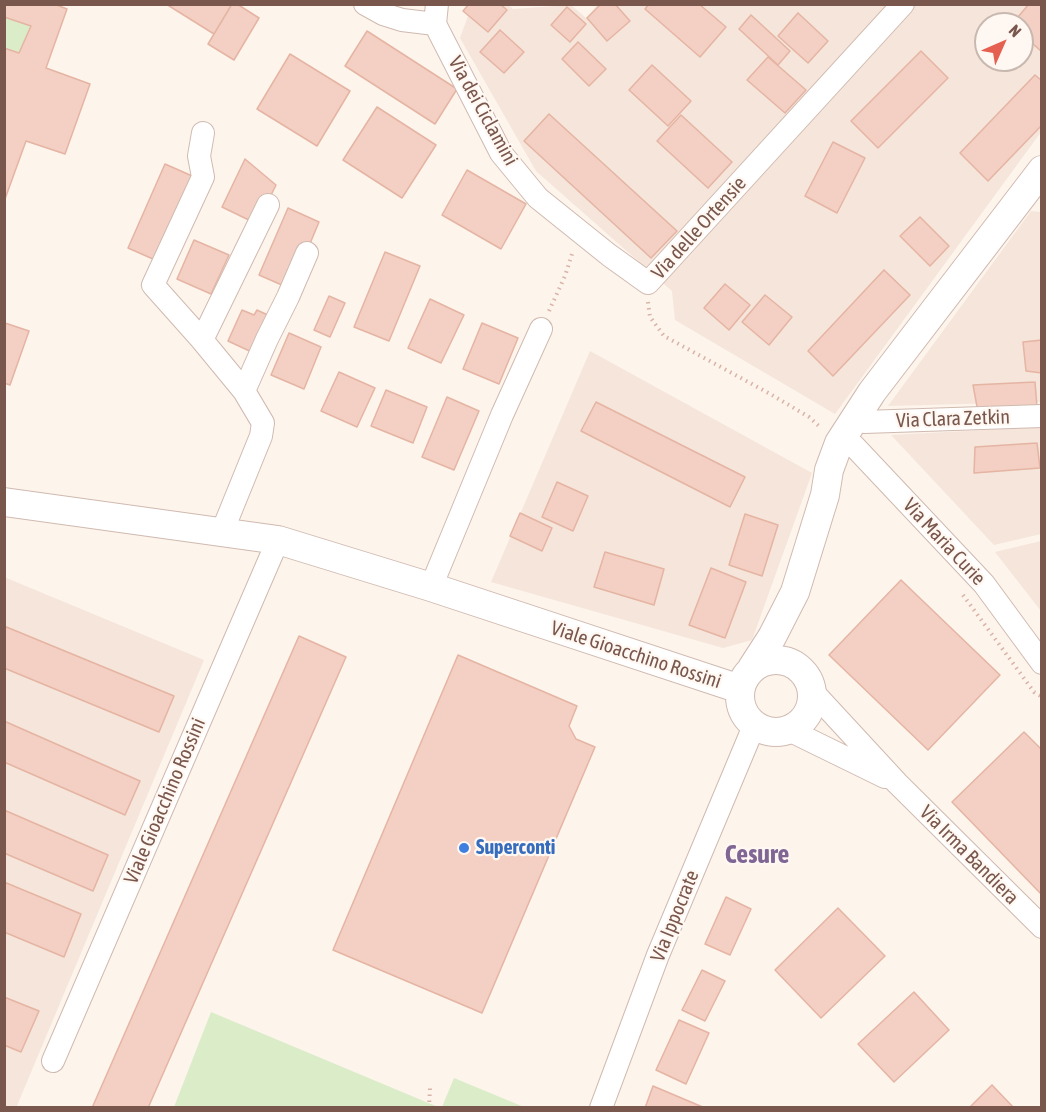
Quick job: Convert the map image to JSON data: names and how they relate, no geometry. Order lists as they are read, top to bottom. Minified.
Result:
{"streets":{"street":["Via dei Ciclamini","Via delle Ortensie","Via Clara Zetkin","Via Maria Curie","Viale Gioacchino Rossini","Via Irma Bandiera","Via Ippocrate"]},"crossings":[["Via dei Ciclamini","Via delle Ortensie"],["Via delle Ortensie","Via Clara Zetkin"],["Via delle Ortensie","Via Maria Curie"],["Via Clara Zetkin","Via Maria Curie"],["Viale Gioacchino Rossini","Via Irma Bandiera"],["Viale Gioacchino Rossini","Via Ippocrate"],["Via Irma Bandiera","Via Ippocrate"]],"districts":["Cesure"],"places":["Superconti"],"north":"top right"}
